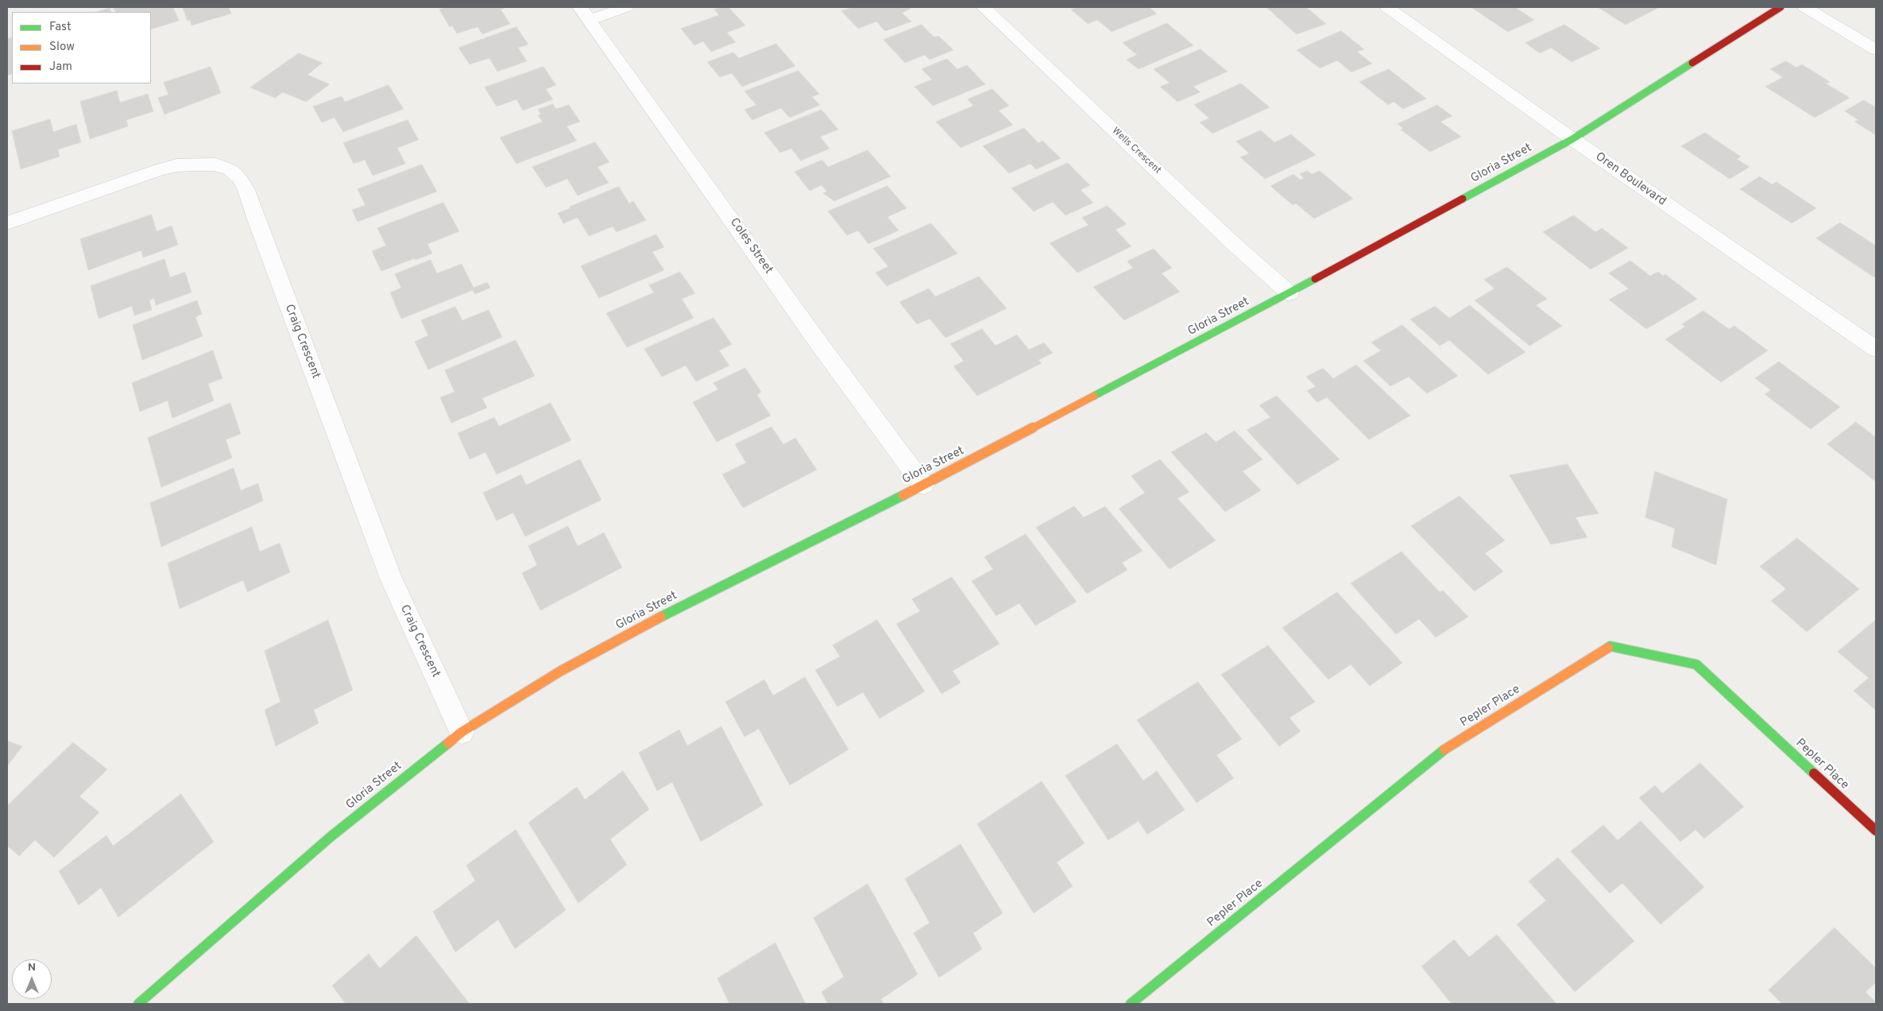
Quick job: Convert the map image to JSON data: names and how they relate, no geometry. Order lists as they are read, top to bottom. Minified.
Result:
{"streets":{"street":["Wells Crescent","Gloria Street","Oren Boulevard","Coles Street","Craig Crescent","Pepler Place"]},"crossings":[["Wells Crescent","Gloria Street"],["Gloria Street","Oren Boulevard"],["Gloria Street","Coles Street"],["Gloria Street","Craig Crescent"]],"legend":["Fast","Slow","Jam"],"north":"top"}
